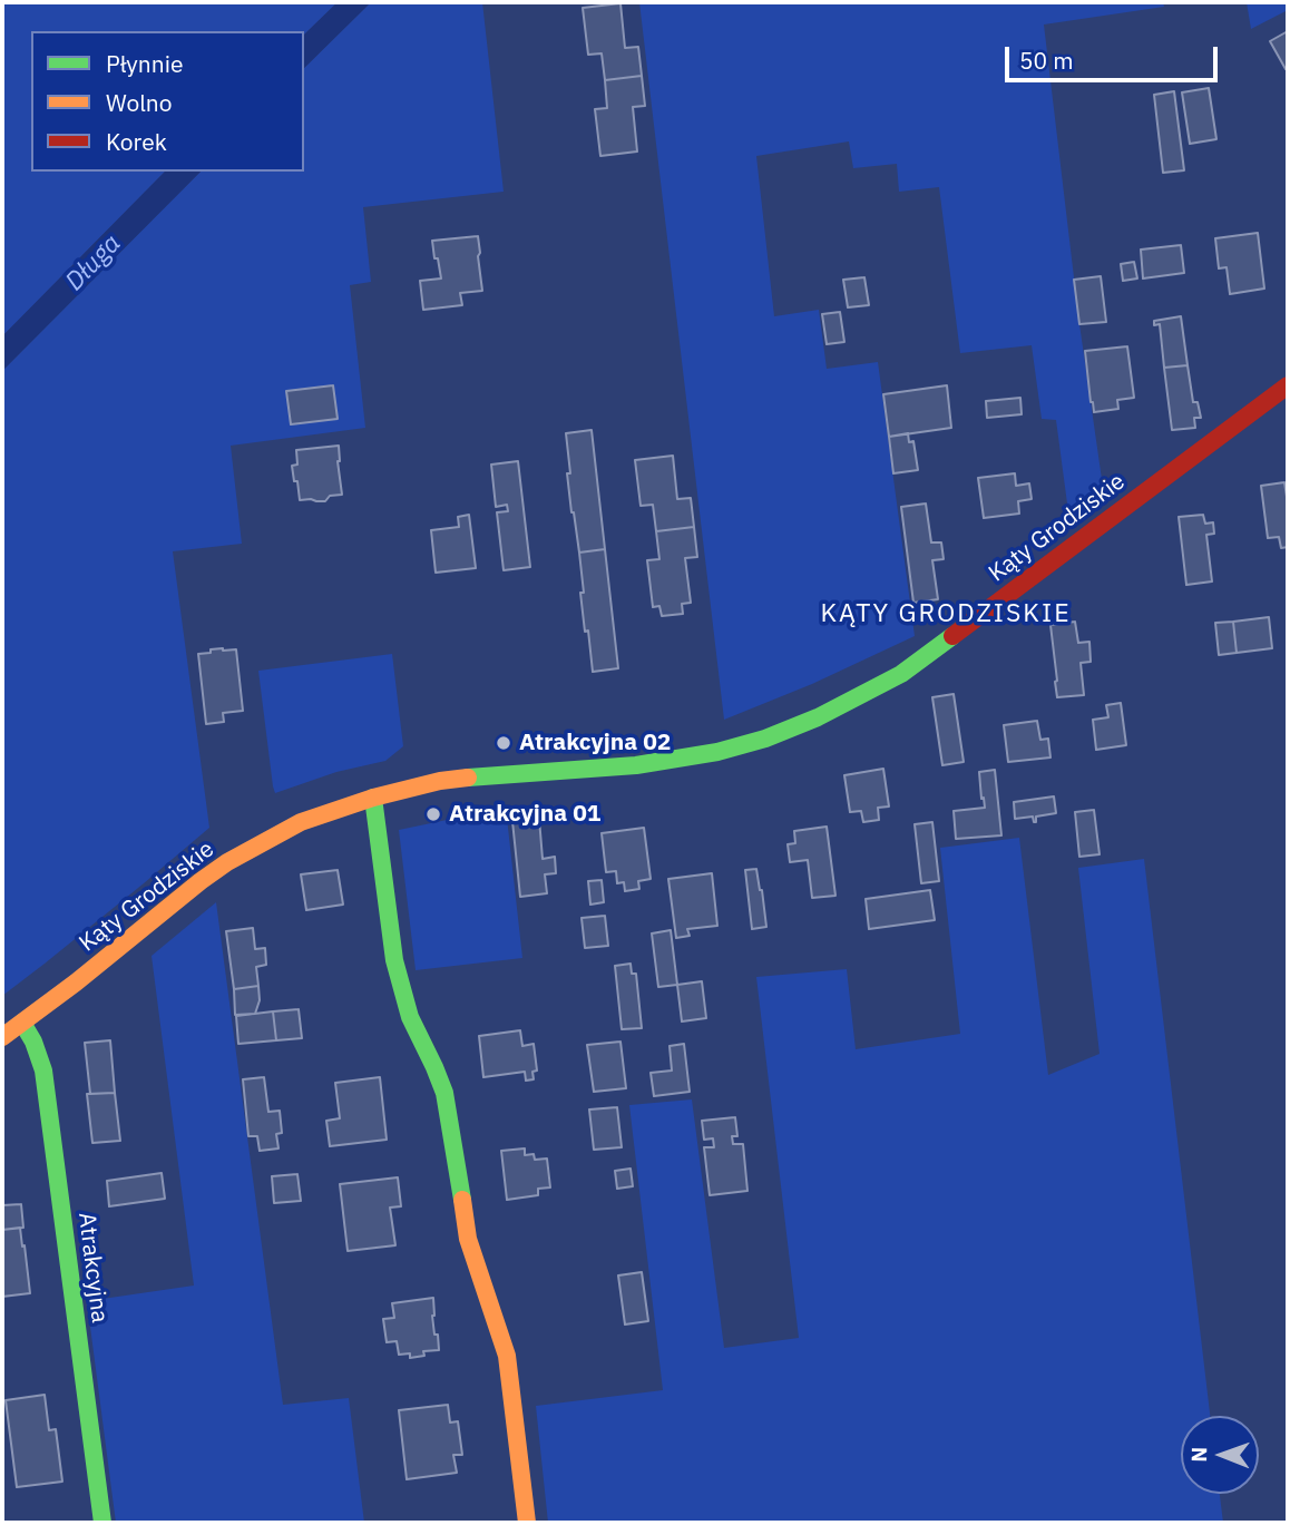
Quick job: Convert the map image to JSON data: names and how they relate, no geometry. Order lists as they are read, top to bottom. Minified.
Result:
{"streets":{"street":["Kąty Grodziskie","Atrakcyjna"]},"crossings":[["Kąty Grodziskie","Atrakcyjna"]],"districts":["KĄTY GRODZISKIE"],"water":["Długa"],"places":["Atrakcyjna 02","Atrakcyjna 01"],"legend":["Płynnie","Wolno","Korek"],"scale_bar":"50 m","north":"left"}
